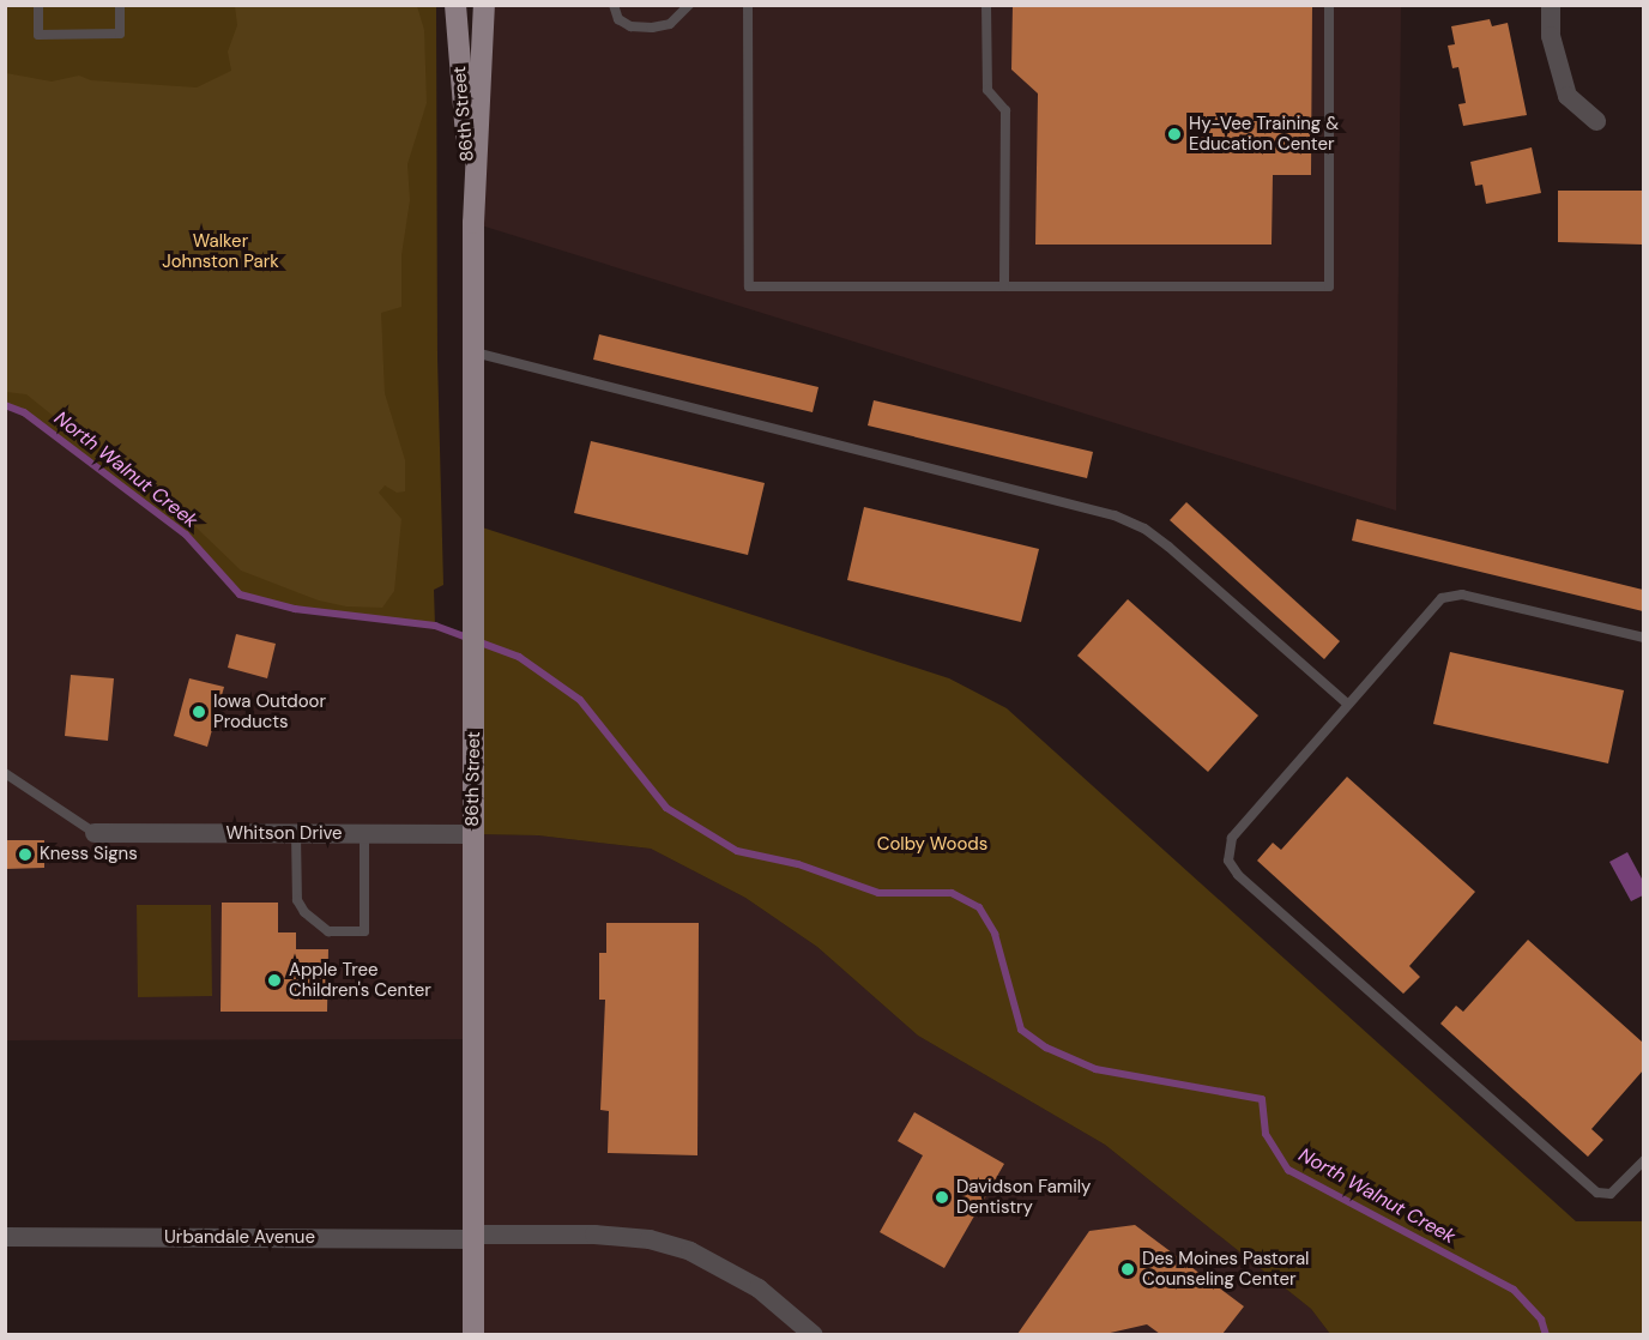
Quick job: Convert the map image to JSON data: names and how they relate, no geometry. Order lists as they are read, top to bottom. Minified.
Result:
{"streets":{"main road":["86th Street"],"street":["Whitson Drive","Urbandale Avenue"]},"crossings":[["86th Street","Whitson Drive"],["86th Street","Urbandale Avenue"]],"water":["North Walnut Creek"],"parks":["Walker Johnston Park","Colby Woods"],"places":["Hy-Vee Training & Education Center","Iowa Outdoor Products","Kness Signs","Apple Tree Children's Center","Davidson Family Dentistry","Des Moines Pastoral Counseling Center"]}
